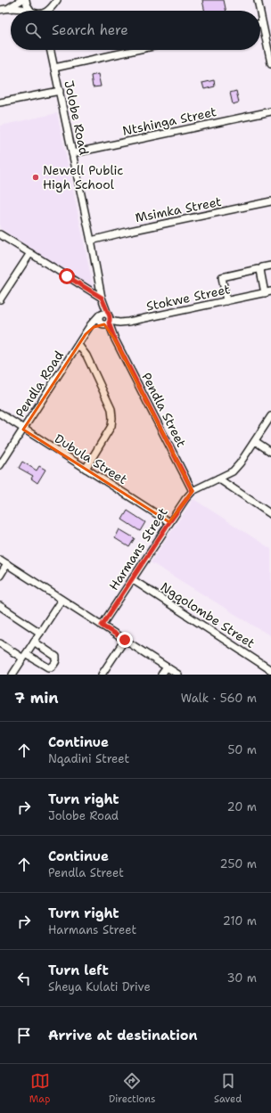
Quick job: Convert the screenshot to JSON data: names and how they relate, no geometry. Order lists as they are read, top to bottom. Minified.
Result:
{"streets":{"street":["Jolobe Road","Ntshinga Street","Msimka Street","Stokwe Street","Pendla Road","Pendla Street","Dubula Street","Harmans Street","Ngqolombe Street"]},"crossings":[["Jolobe Road","Ntshinga Street"],["Jolobe Road","Msimka Street"],["Jolobe Road","Stokwe Street"],["Jolobe Road","Pendla Road"],["Jolobe Road","Pendla Street"],["Stokwe Street","Pendla Road"],["Stokwe Street","Pendla Street"],["Pendla Road","Pendla Street"],["Pendla Road","Dubula Street"],["Pendla Street","Harmans Street"],["Dubula Street","Harmans Street"],["Harmans Street","Ngqolombe Street"]],"places":["Newell Public High School"],"page":{"search":"Search here","heading":["7 min","Walk · 560 m"],"list":[["Continue","Nqadini Street","50 m"],["Turn right","Jolobe Road","20 m"],["Continue","Pendla Street","250 m"],["Turn right","Harmans Street","210 m"],["Turn left","Sheya Kulati Drive","30 m"],"Arrive at destination"],"nav":["Map","Directions","Saved"]}}
